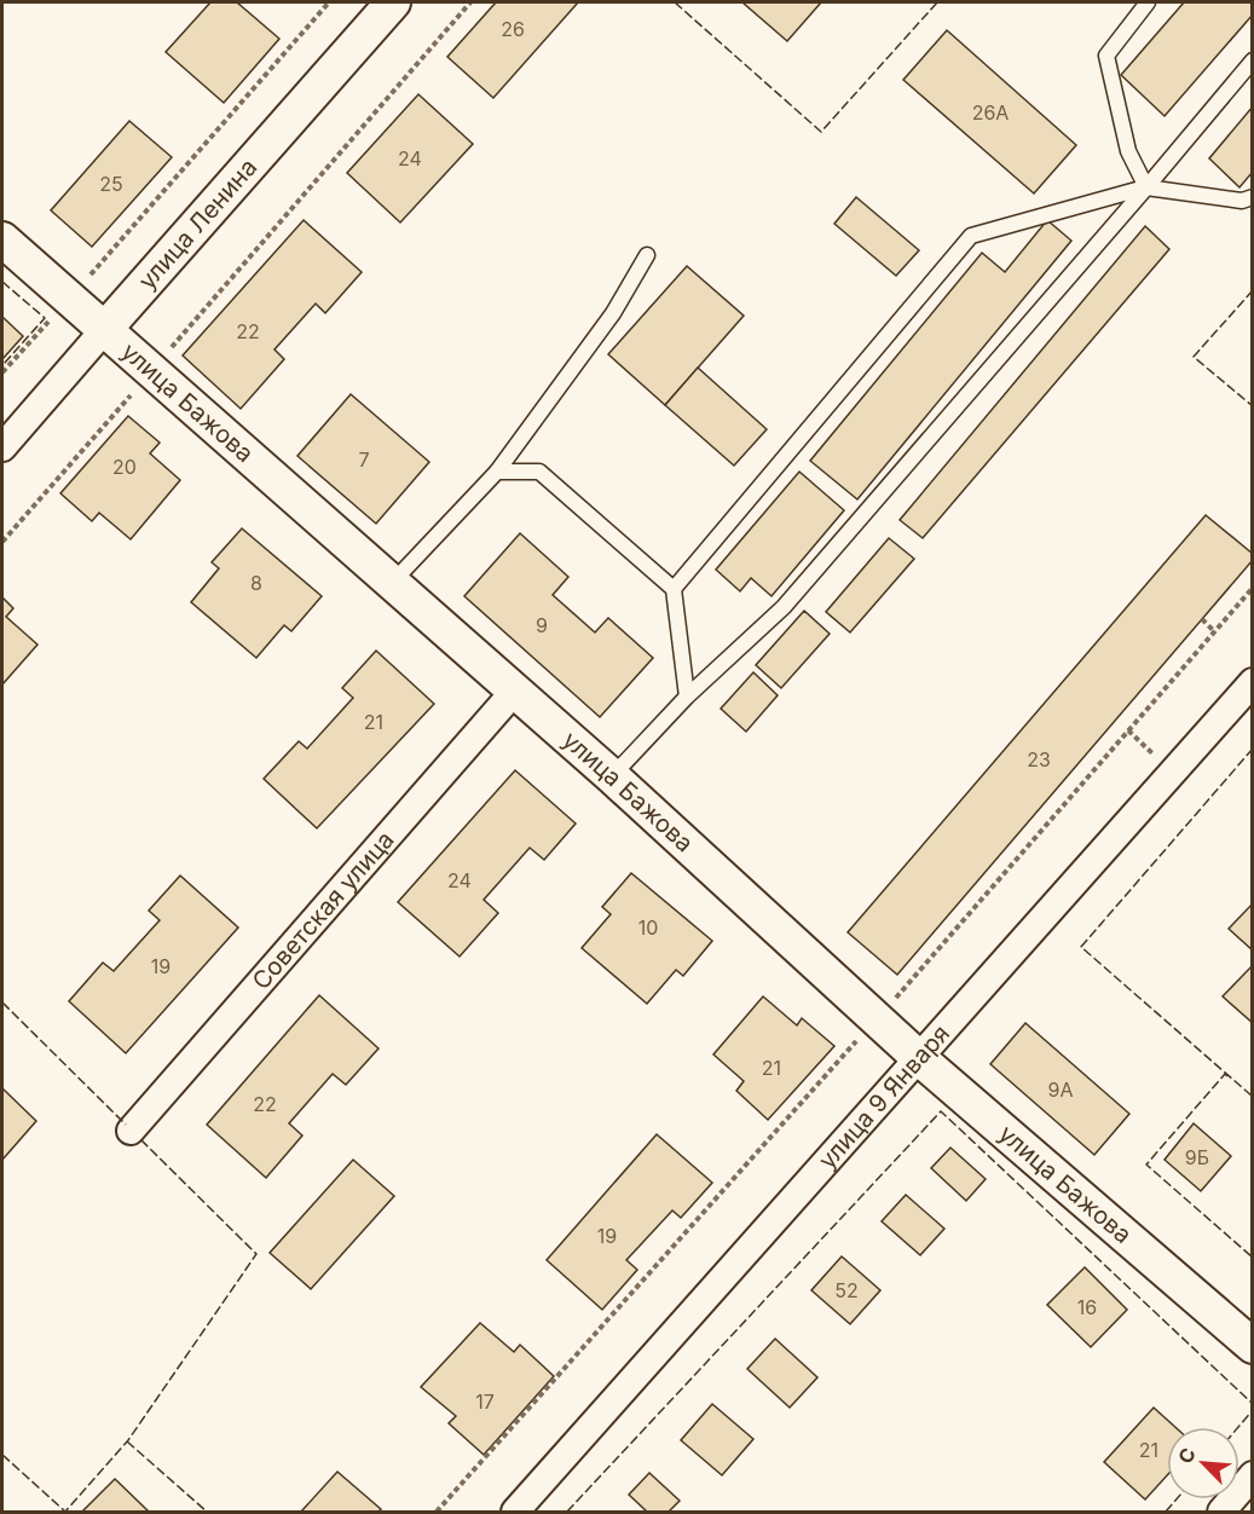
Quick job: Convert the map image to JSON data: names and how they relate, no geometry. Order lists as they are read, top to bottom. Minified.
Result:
{"streets":{"street":["улица Ленина","улица Бажова","Советская улица","улица 9 Января"]},"crossings":[["улица Ленина","улица Бажова"],["улица Бажова","Советская улица"],["улица Бажова","улица 9 Января"]],"house_numbers":["26","26А","24","25","22","7","20","8","9","21","23","24","10","19","21","9А","22","9Б","19","52","16","17","21"],"north":"top left"}
